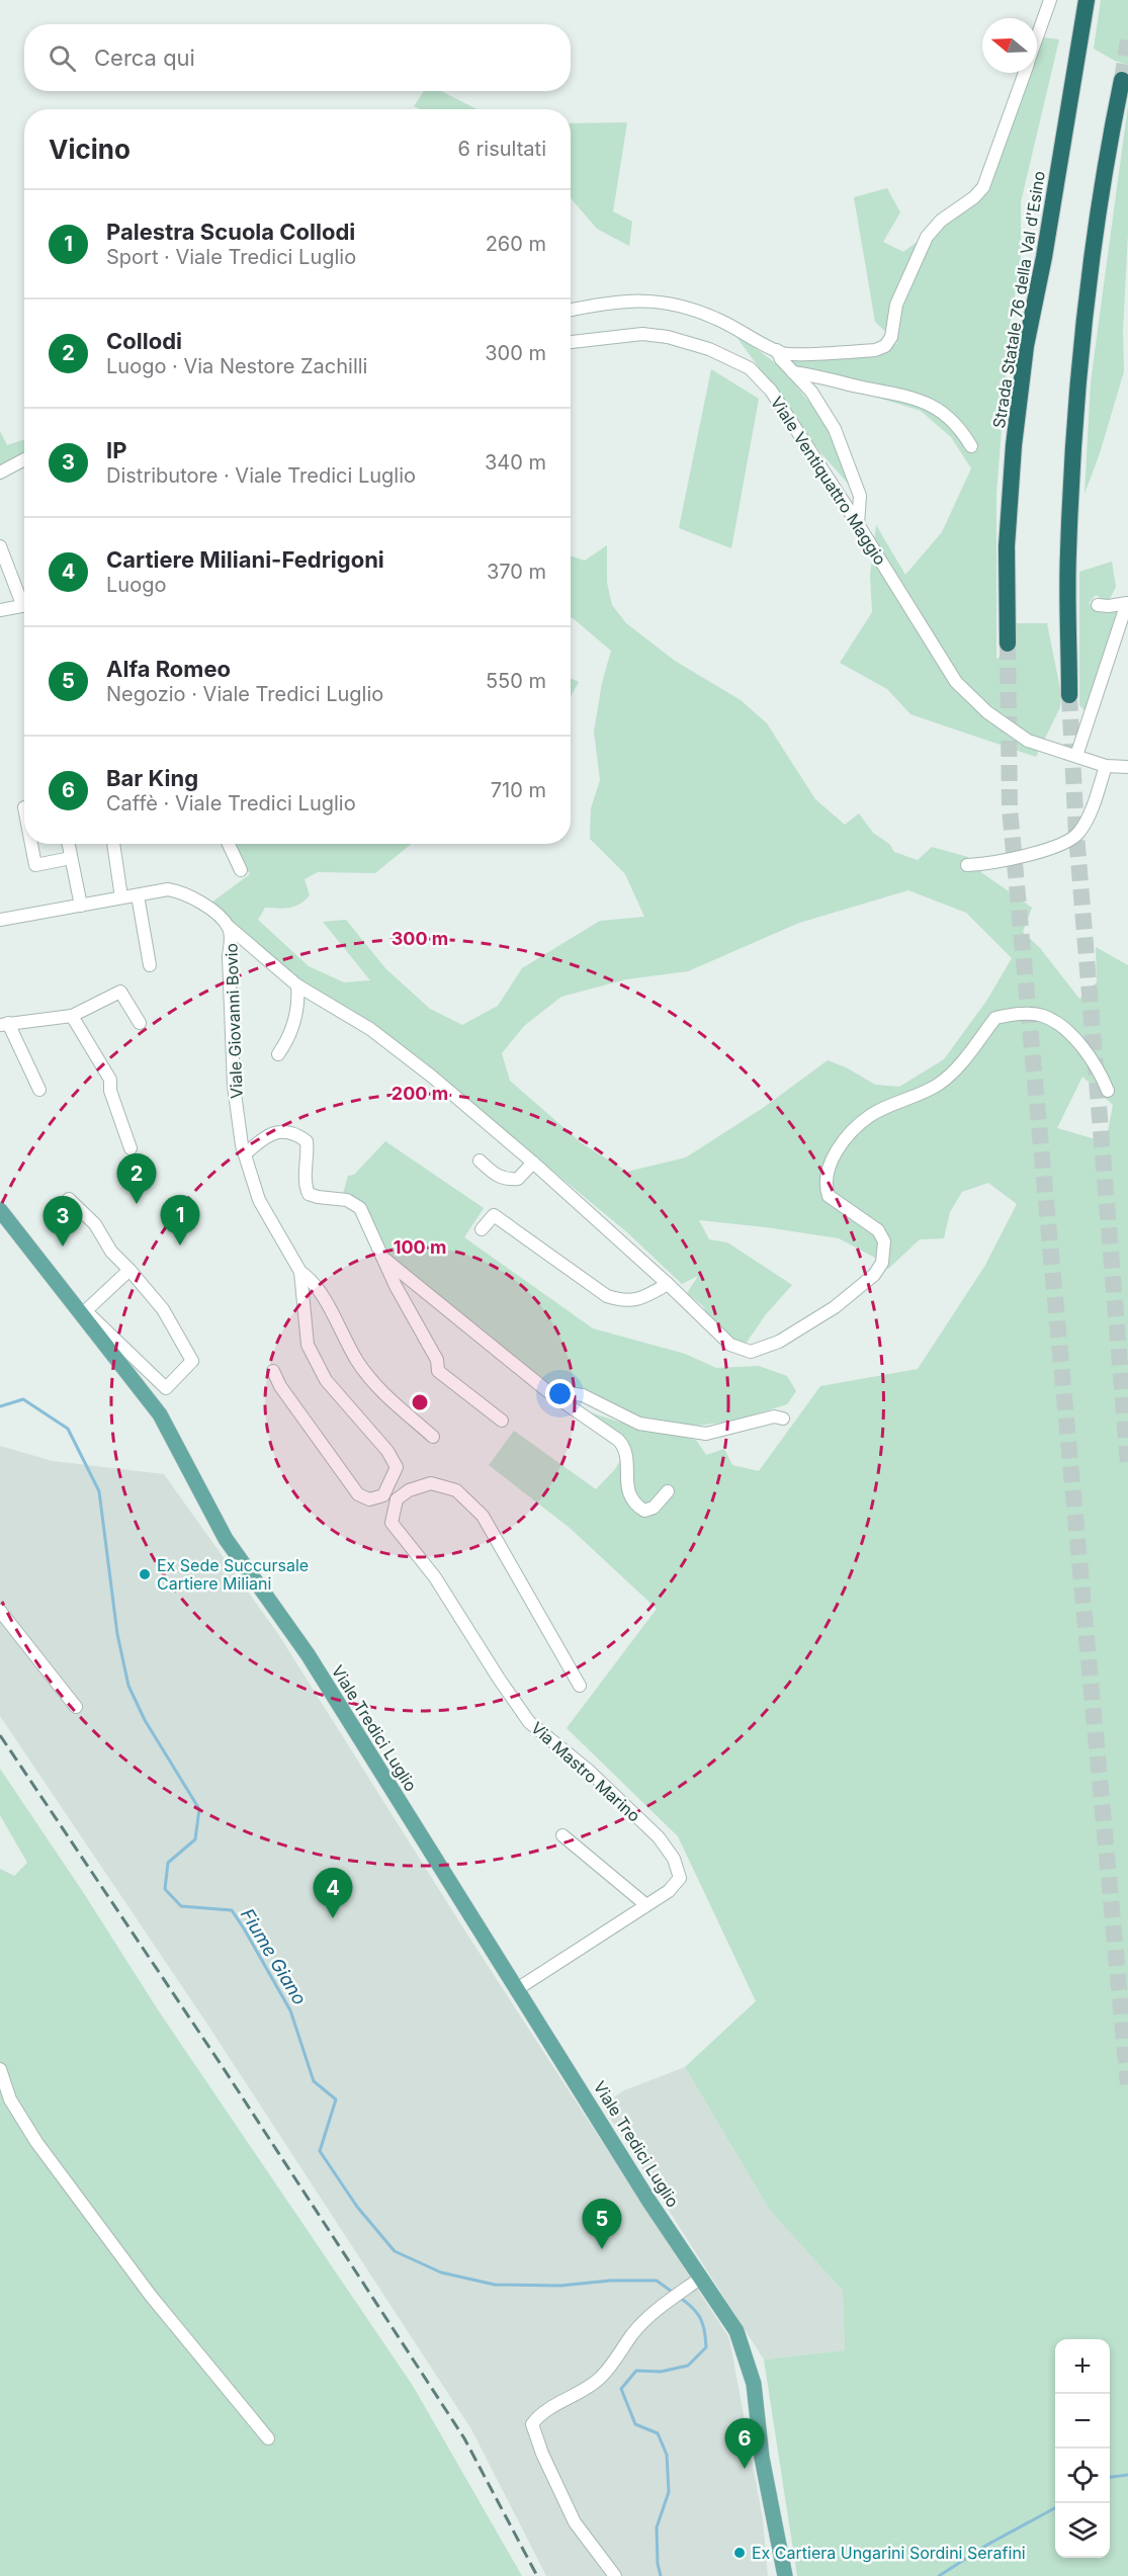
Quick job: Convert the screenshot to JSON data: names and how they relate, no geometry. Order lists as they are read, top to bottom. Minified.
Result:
{"streets":{"highway":["Strada Statale 76 della Val d'Esino"],"main road":["Viale Tredici Luglio"],"street":["Viale Ventiquattro Maggio","Viale Giovanni Bovio","Via Mastro Marino"]},"crossings":[["Viale Tredici Luglio","Via Mastro Marino"]],"water":["Fiume Giano"],"places":["Ex Sede Succursale Cartiere Miliani","Ex Cartiera Ungarini Sordini Serafini"],"north":"left","page":{"search":"Cerca qui","heading":["Vicino","6 risultati"],"list":[{"mark":"1","name":"Palestra Scuola Collodi","note":"Sport · Viale Tredici Luglio","value":"260 m"},{"mark":"2","name":"Collodi","note":"Luogo · Via Nestore Zachilli","value":"300 m"},{"mark":"3","name":"IP","note":"Distributore · Viale Tredici Luglio","value":"340 m"},{"mark":"4","name":"Cartiere Miliani-Fedrigoni","note":"Luogo","value":"370 m"},{"mark":"5","name":"Alfa Romeo","note":"Negozio · Viale Tredici Luglio","value":"550 m"},{"mark":"6","name":"Bar King","note":"Caffè · Viale Tredici Luglio","value":"710 m"}],"pins":["2","1","3","4","5","6"],"map_buttons":["+","−"]},"rings":["300 m","200 m","100 m"]}
